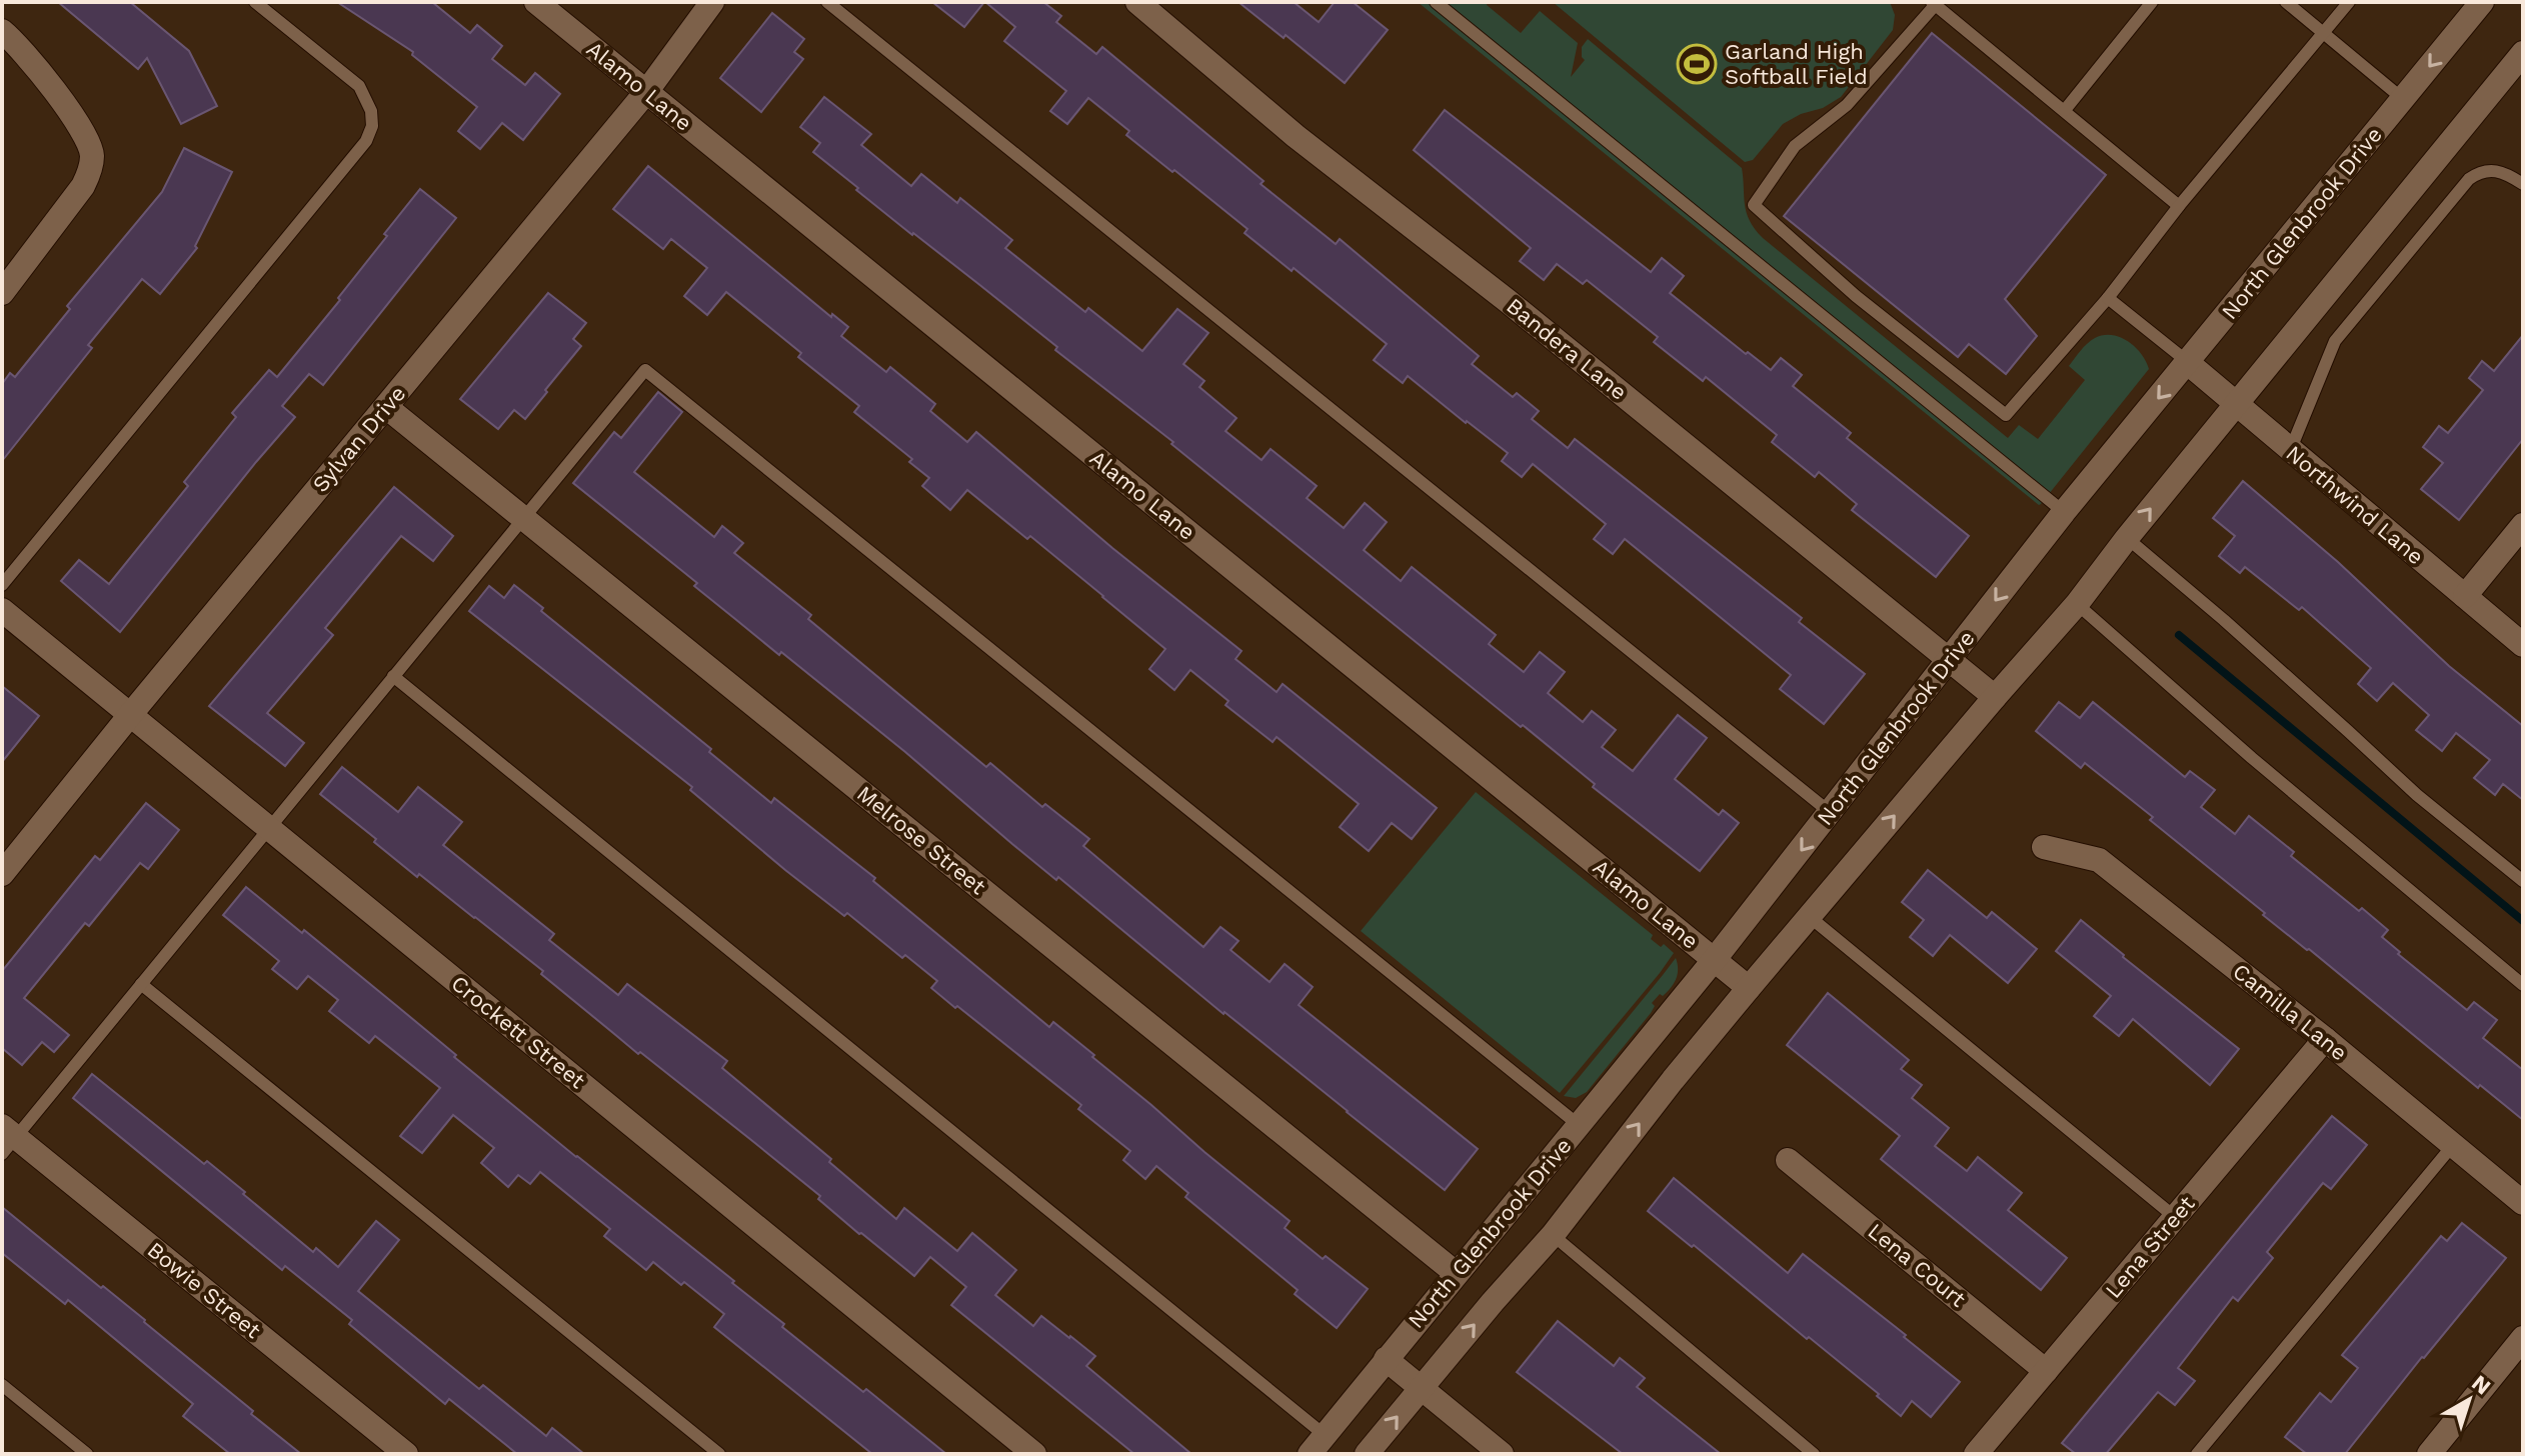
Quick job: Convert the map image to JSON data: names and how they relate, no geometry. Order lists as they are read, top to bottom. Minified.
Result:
{"streets":{"street":["Alamo Lane","North Glenbrook Drive","Bandera Lane","Sylvan Drive","Northwind Lane","Melrose Street","Camilla Lane","Crockett Street","Lena Street","Lena Court","Bowie Street"]},"crossings":[["Alamo Lane","North Glenbrook Drive"],["Alamo Lane","Sylvan Drive"],["North Glenbrook Drive","Bandera Lane"],["North Glenbrook Drive","Northwind Lane"],["North Glenbrook Drive","Melrose Street"],["Sylvan Drive","Melrose Street"],["Sylvan Drive","Crockett Street"],["Camilla Lane","Lena Street"],["Lena Street","Lena Court"]],"places":{"sports":["Garland High Softball Field"]},"north":"top right"}
